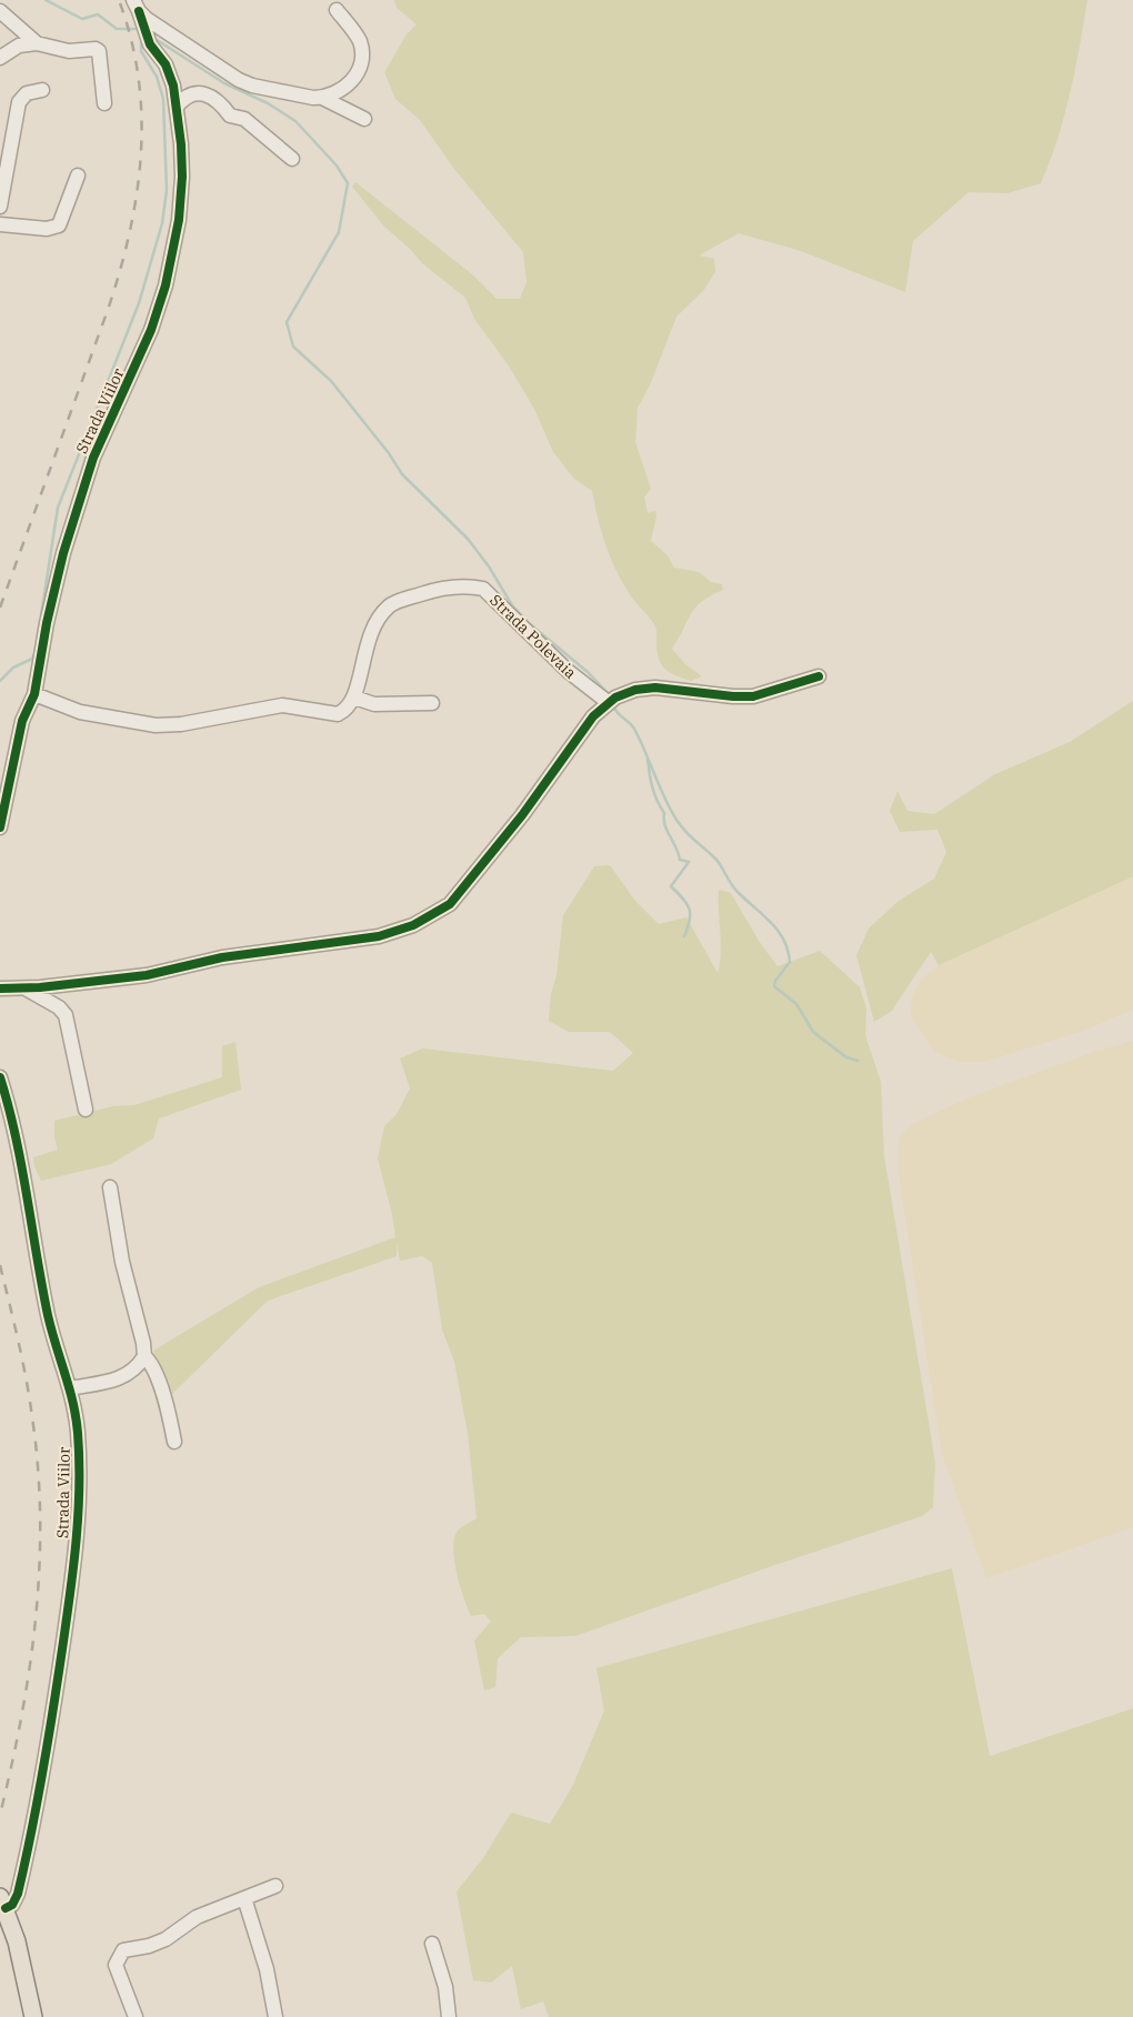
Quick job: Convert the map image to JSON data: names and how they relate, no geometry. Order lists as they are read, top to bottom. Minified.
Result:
{"streets":{"street":["Strada Viilor","Strada Polevaia"]}}
